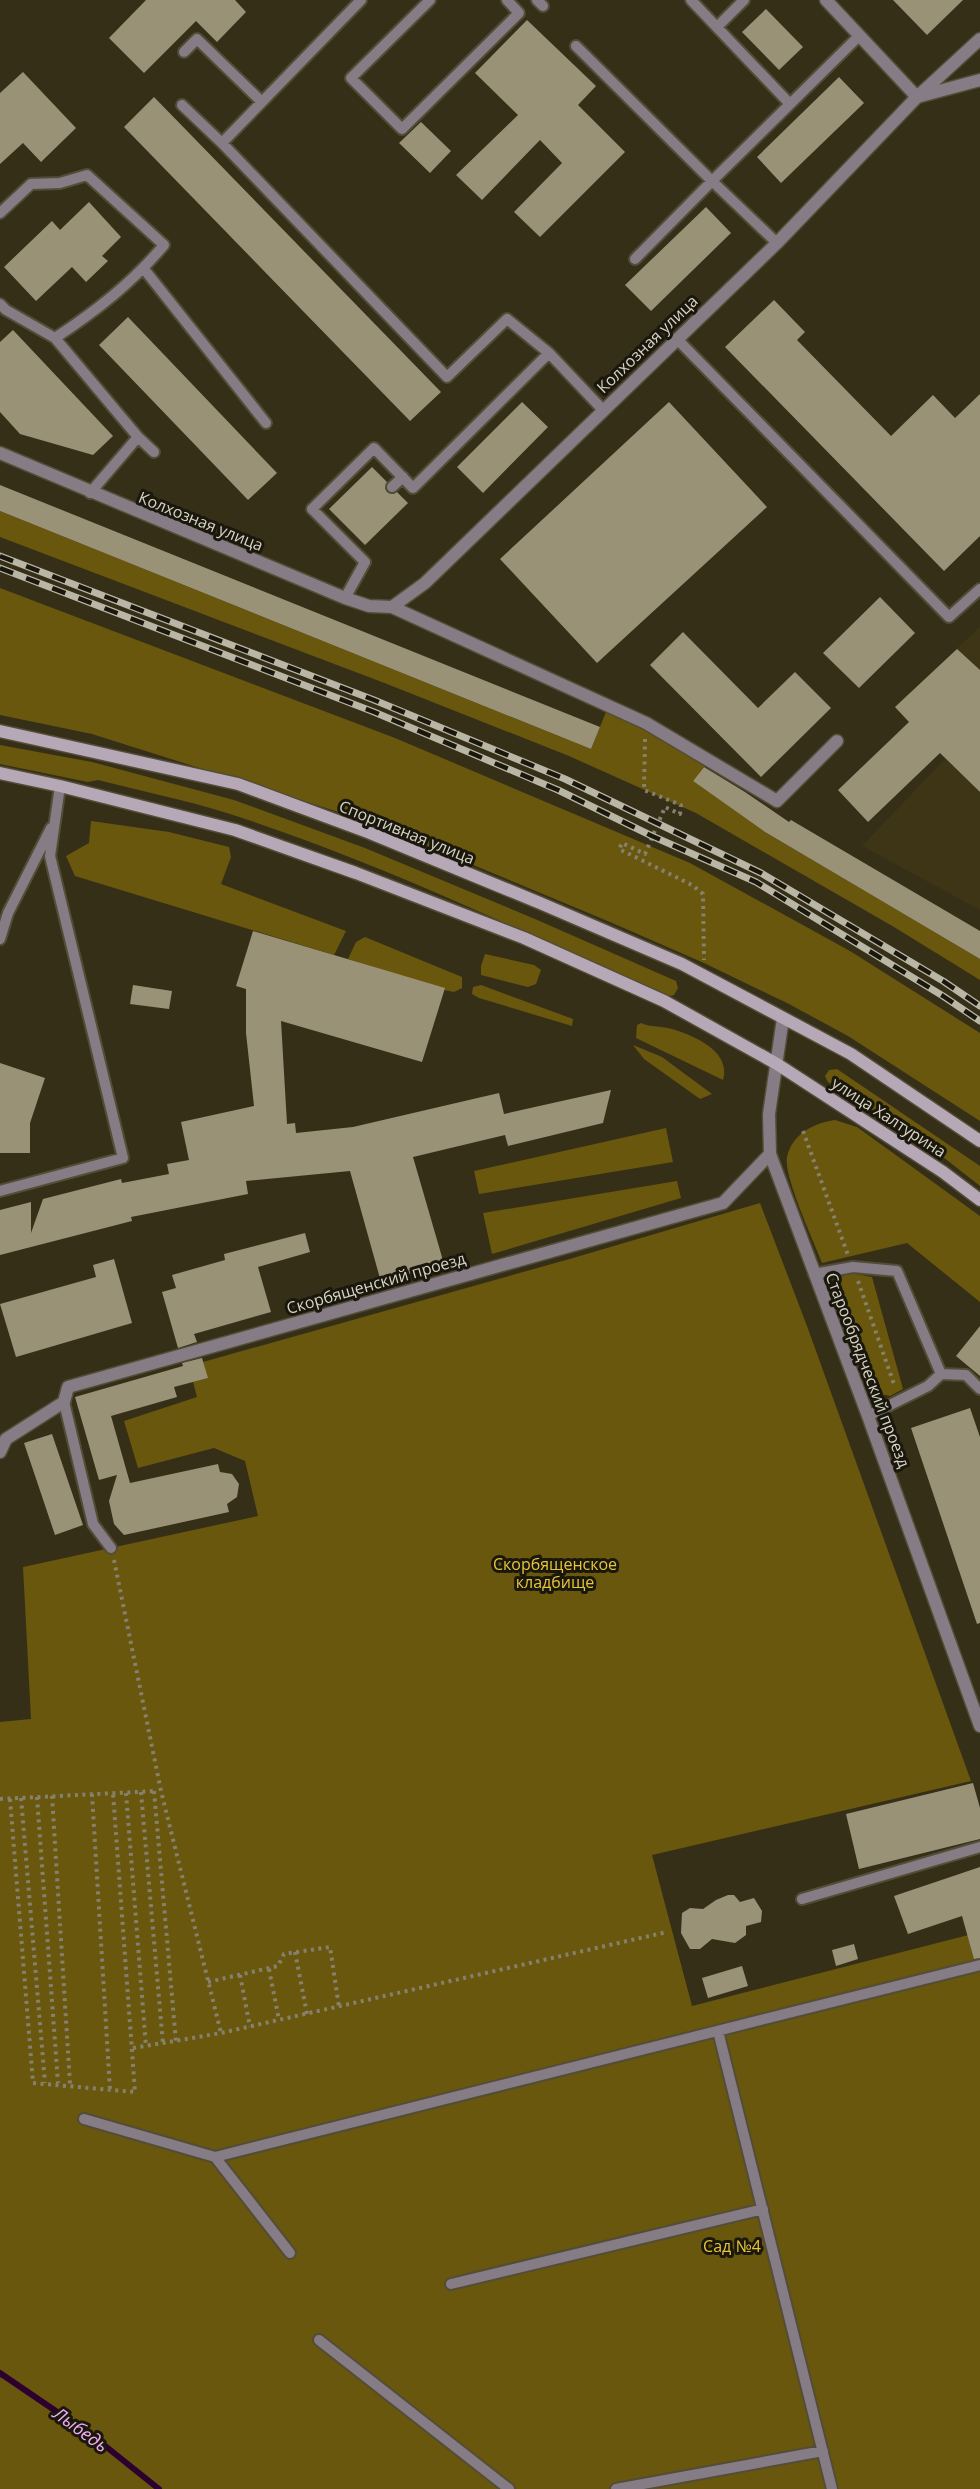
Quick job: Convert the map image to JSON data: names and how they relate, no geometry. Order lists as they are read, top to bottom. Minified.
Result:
{"streets":{"main road":["Спортивная улица","улица Халтурина"],"street":["Колхозная улица","Скорбященский проезд","Старообрядческий проезд"]},"crossings":[["Спортивная улица","улица Халтурина"],["Спортивная улица","Старообрядческий проезд"],["улица Халтурина","Старообрядческий проезд"],["Скорбященский проезд","Старообрядческий проезд"]],"water":["Лыбедь"],"parks":["Скорбященское кладбище","Сад №4"]}
